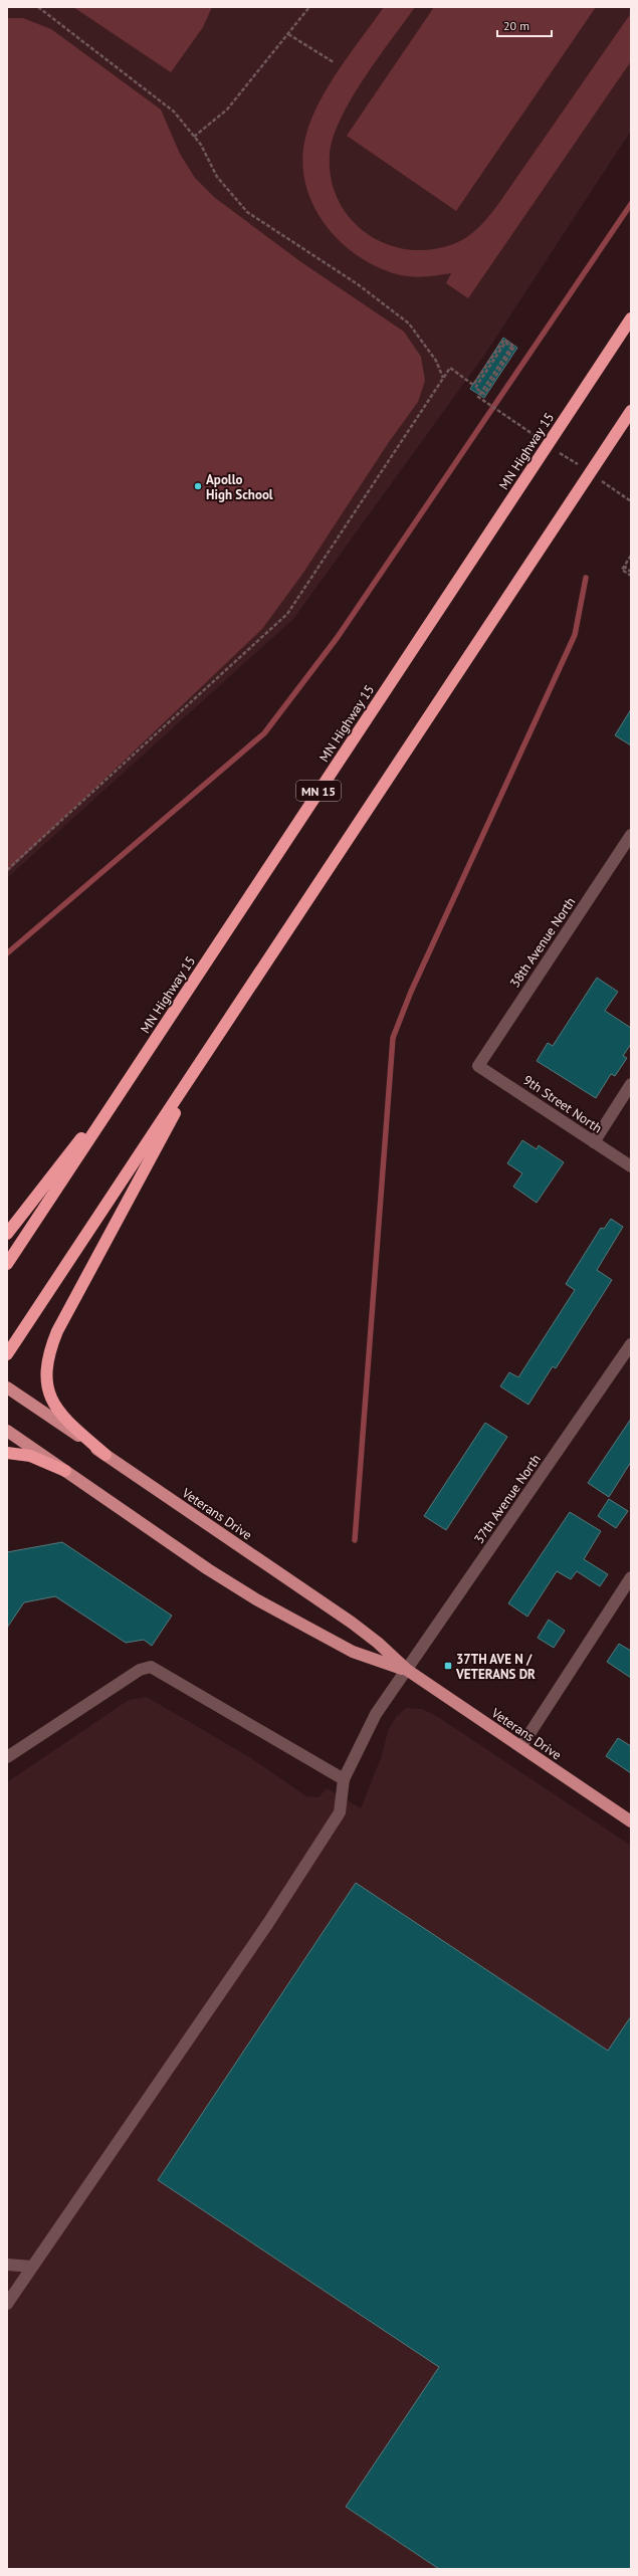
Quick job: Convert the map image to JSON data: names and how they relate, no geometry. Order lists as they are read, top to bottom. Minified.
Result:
{"streets":{"highway":["MN Highway 15","MN 15"],"main road":["Veterans Drive"],"street":["38th Avenue North","9th Street North","37th Avenue North"]},"crossings":[["38th Avenue North","9th Street North"],["37th Avenue North","Veterans Drive"]],"places":{"other":["Apollo High School"],"transit":["37TH AVE N / VETERANS DR"]},"scale_bar":"20 m"}
